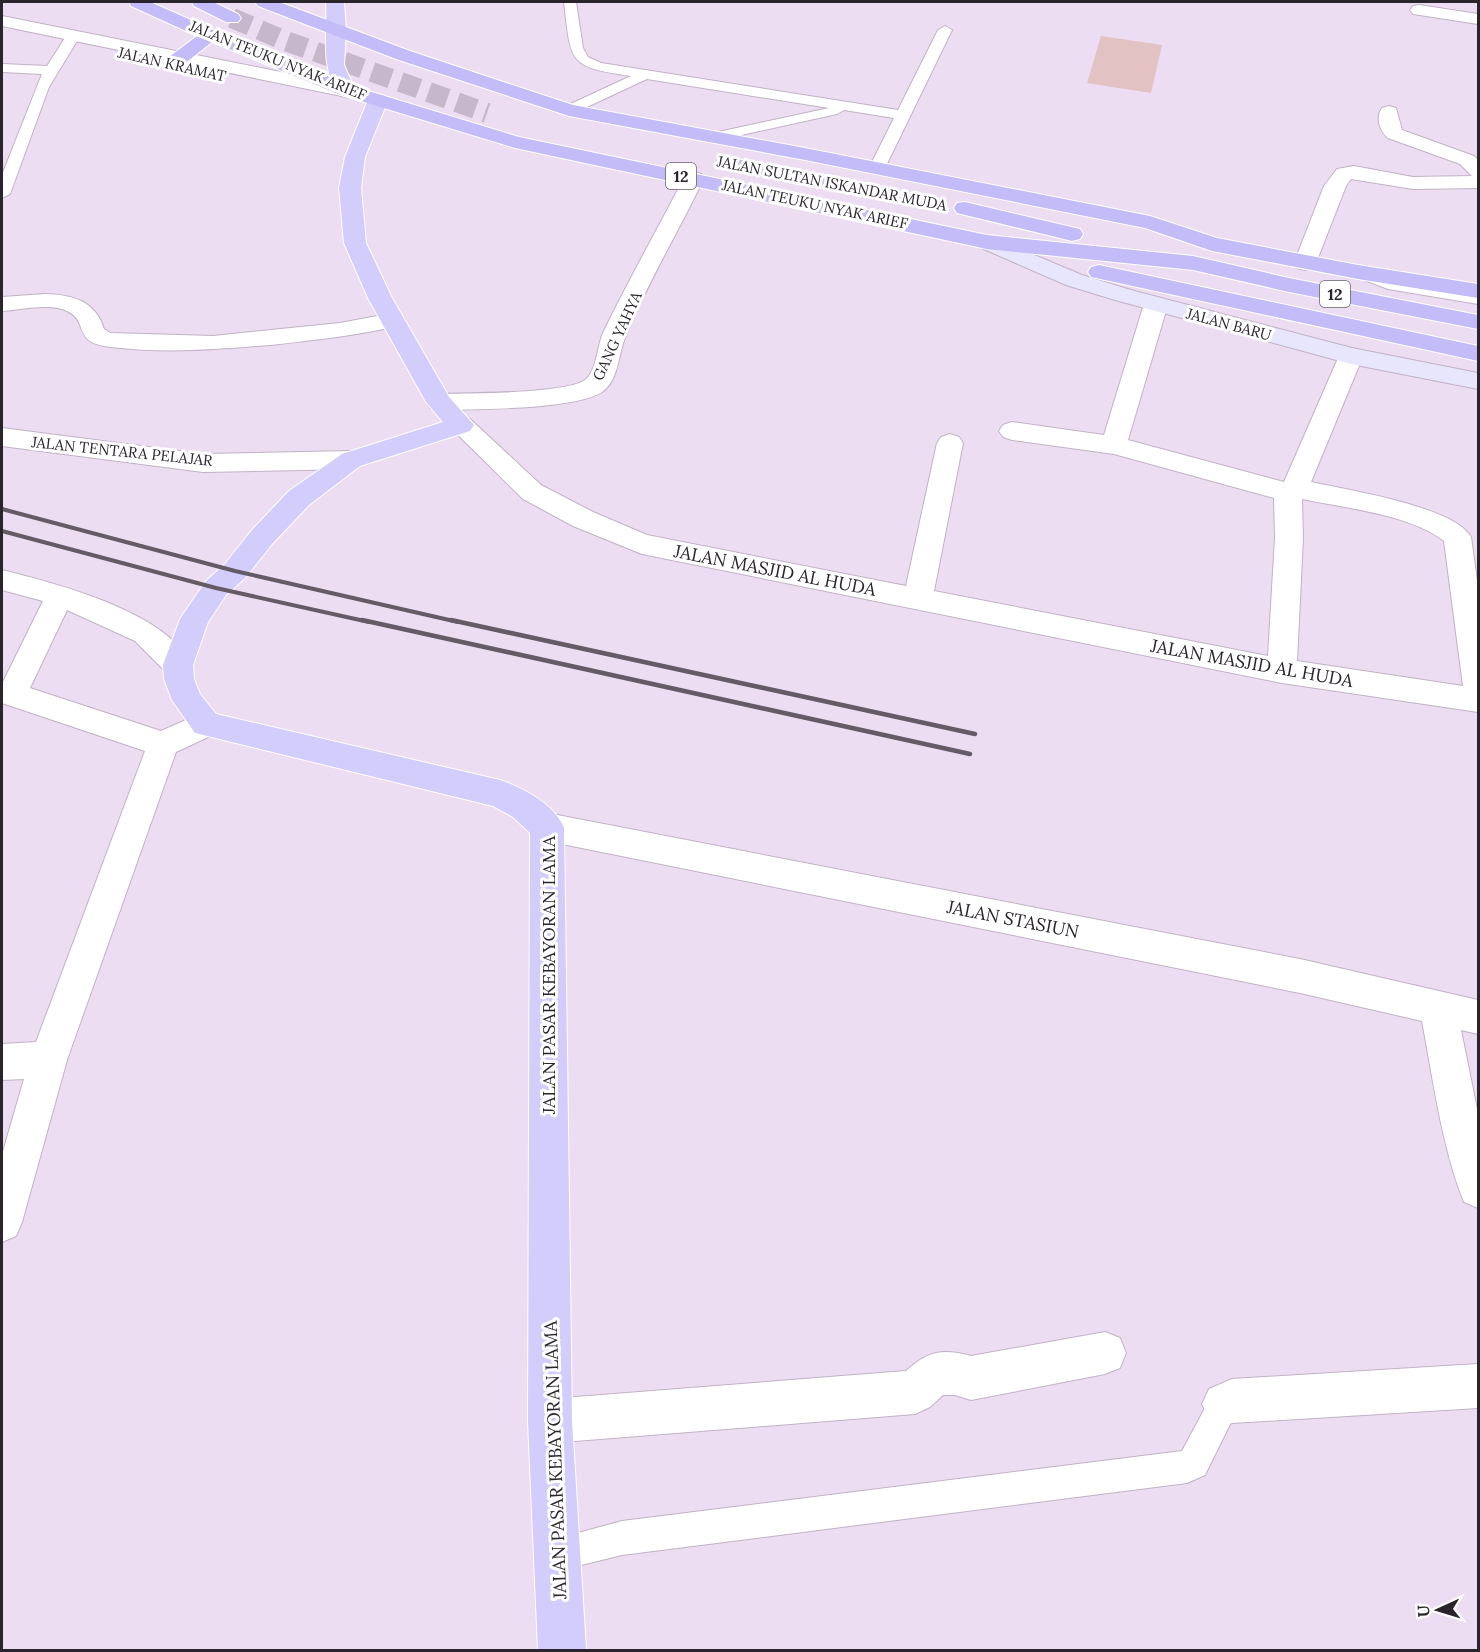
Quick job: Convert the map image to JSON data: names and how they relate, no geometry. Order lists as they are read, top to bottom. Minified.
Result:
{"streets":{"highway":["JALAN TEUKU NYAK ARIEF","12","JALAN SULTAN ISKANDAR MUDA"],"main road":["JALAN BARU","JALAN MASJID AL HUDA","JALAN PASAR KEBAYORAN LAMA"],"street":["JALAN KRAMAT","GANG YAHYA","JALAN TENTARA PELAJAR","JALAN STASIUN"]},"crossings":[["JALAN TEUKU NYAK ARIEF","JALAN KRAMAT"],["JALAN TEUKU NYAK ARIEF","JALAN SULTAN ISKANDAR MUDA"],["JALAN TEUKU NYAK ARIEF","JALAN BARU"],["JALAN TEUKU NYAK ARIEF","GANG YAHYA"],["JALAN TEUKU NYAK ARIEF","JALAN MASJID AL HUDA"],["JALAN KRAMAT","JALAN MASJID AL HUDA"],["12","JALAN SULTAN ISKANDAR MUDA"],["GANG YAHYA","JALAN MASJID AL HUDA"],["JALAN STASIUN","JALAN PASAR KEBAYORAN LAMA"]],"north":"left"}
